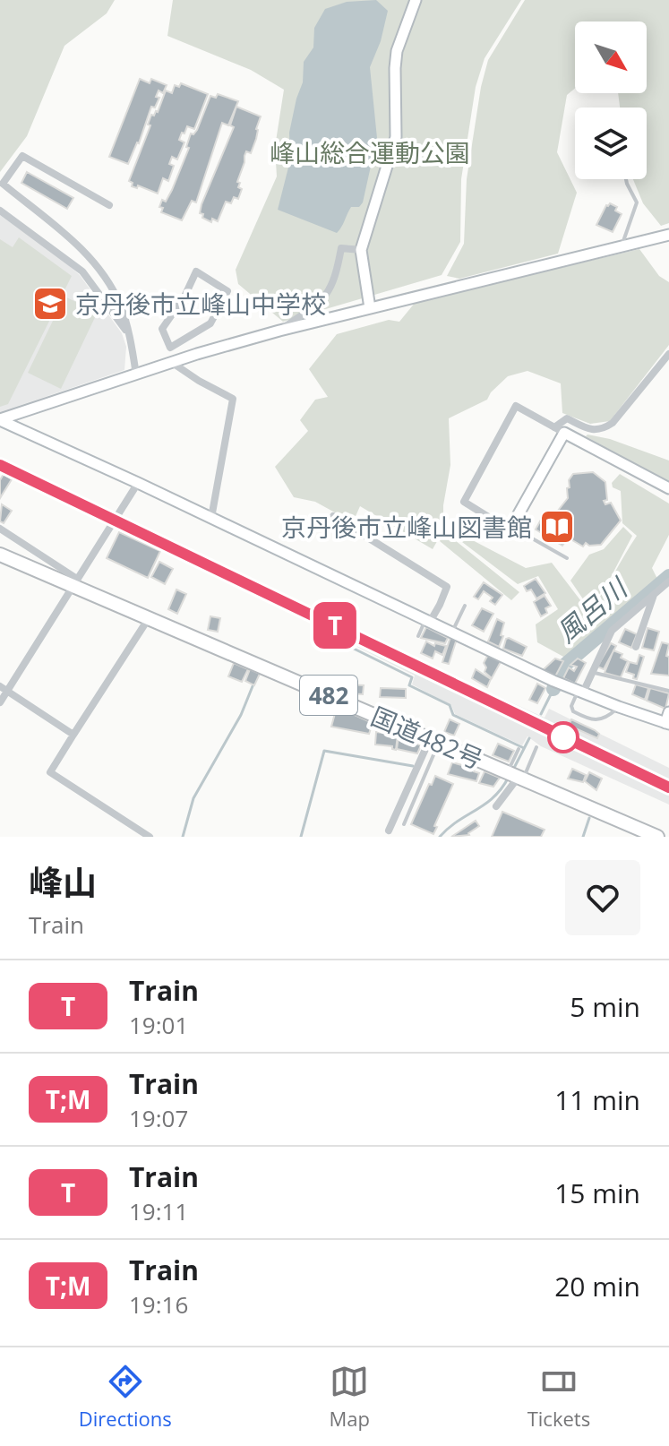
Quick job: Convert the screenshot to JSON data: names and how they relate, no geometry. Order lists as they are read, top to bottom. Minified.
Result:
{"streets":{"highway":["482","国道482号"]},"water":["風呂川"],"parks":["峰山総合運動公園"],"places":{"school or university":["京丹後市立峰山中学校"],"library":["京丹後市立峰山図書館"]},"north":"bottom right","page":{"on_map":"T","heading":["峰山","Train"],"list":[{"mark":"T","name":"Train","note":"19:01","value":"5 min"},{"mark":"T;M","name":"Train","note":"19:07","value":"11 min"},{"mark":"T","name":"Train","note":"19:11","value":"15 min"},{"mark":"T;M","name":"Train","note":"19:16","value":"20 min"}],"tabs":["Directions","Map","Tickets"]}}
